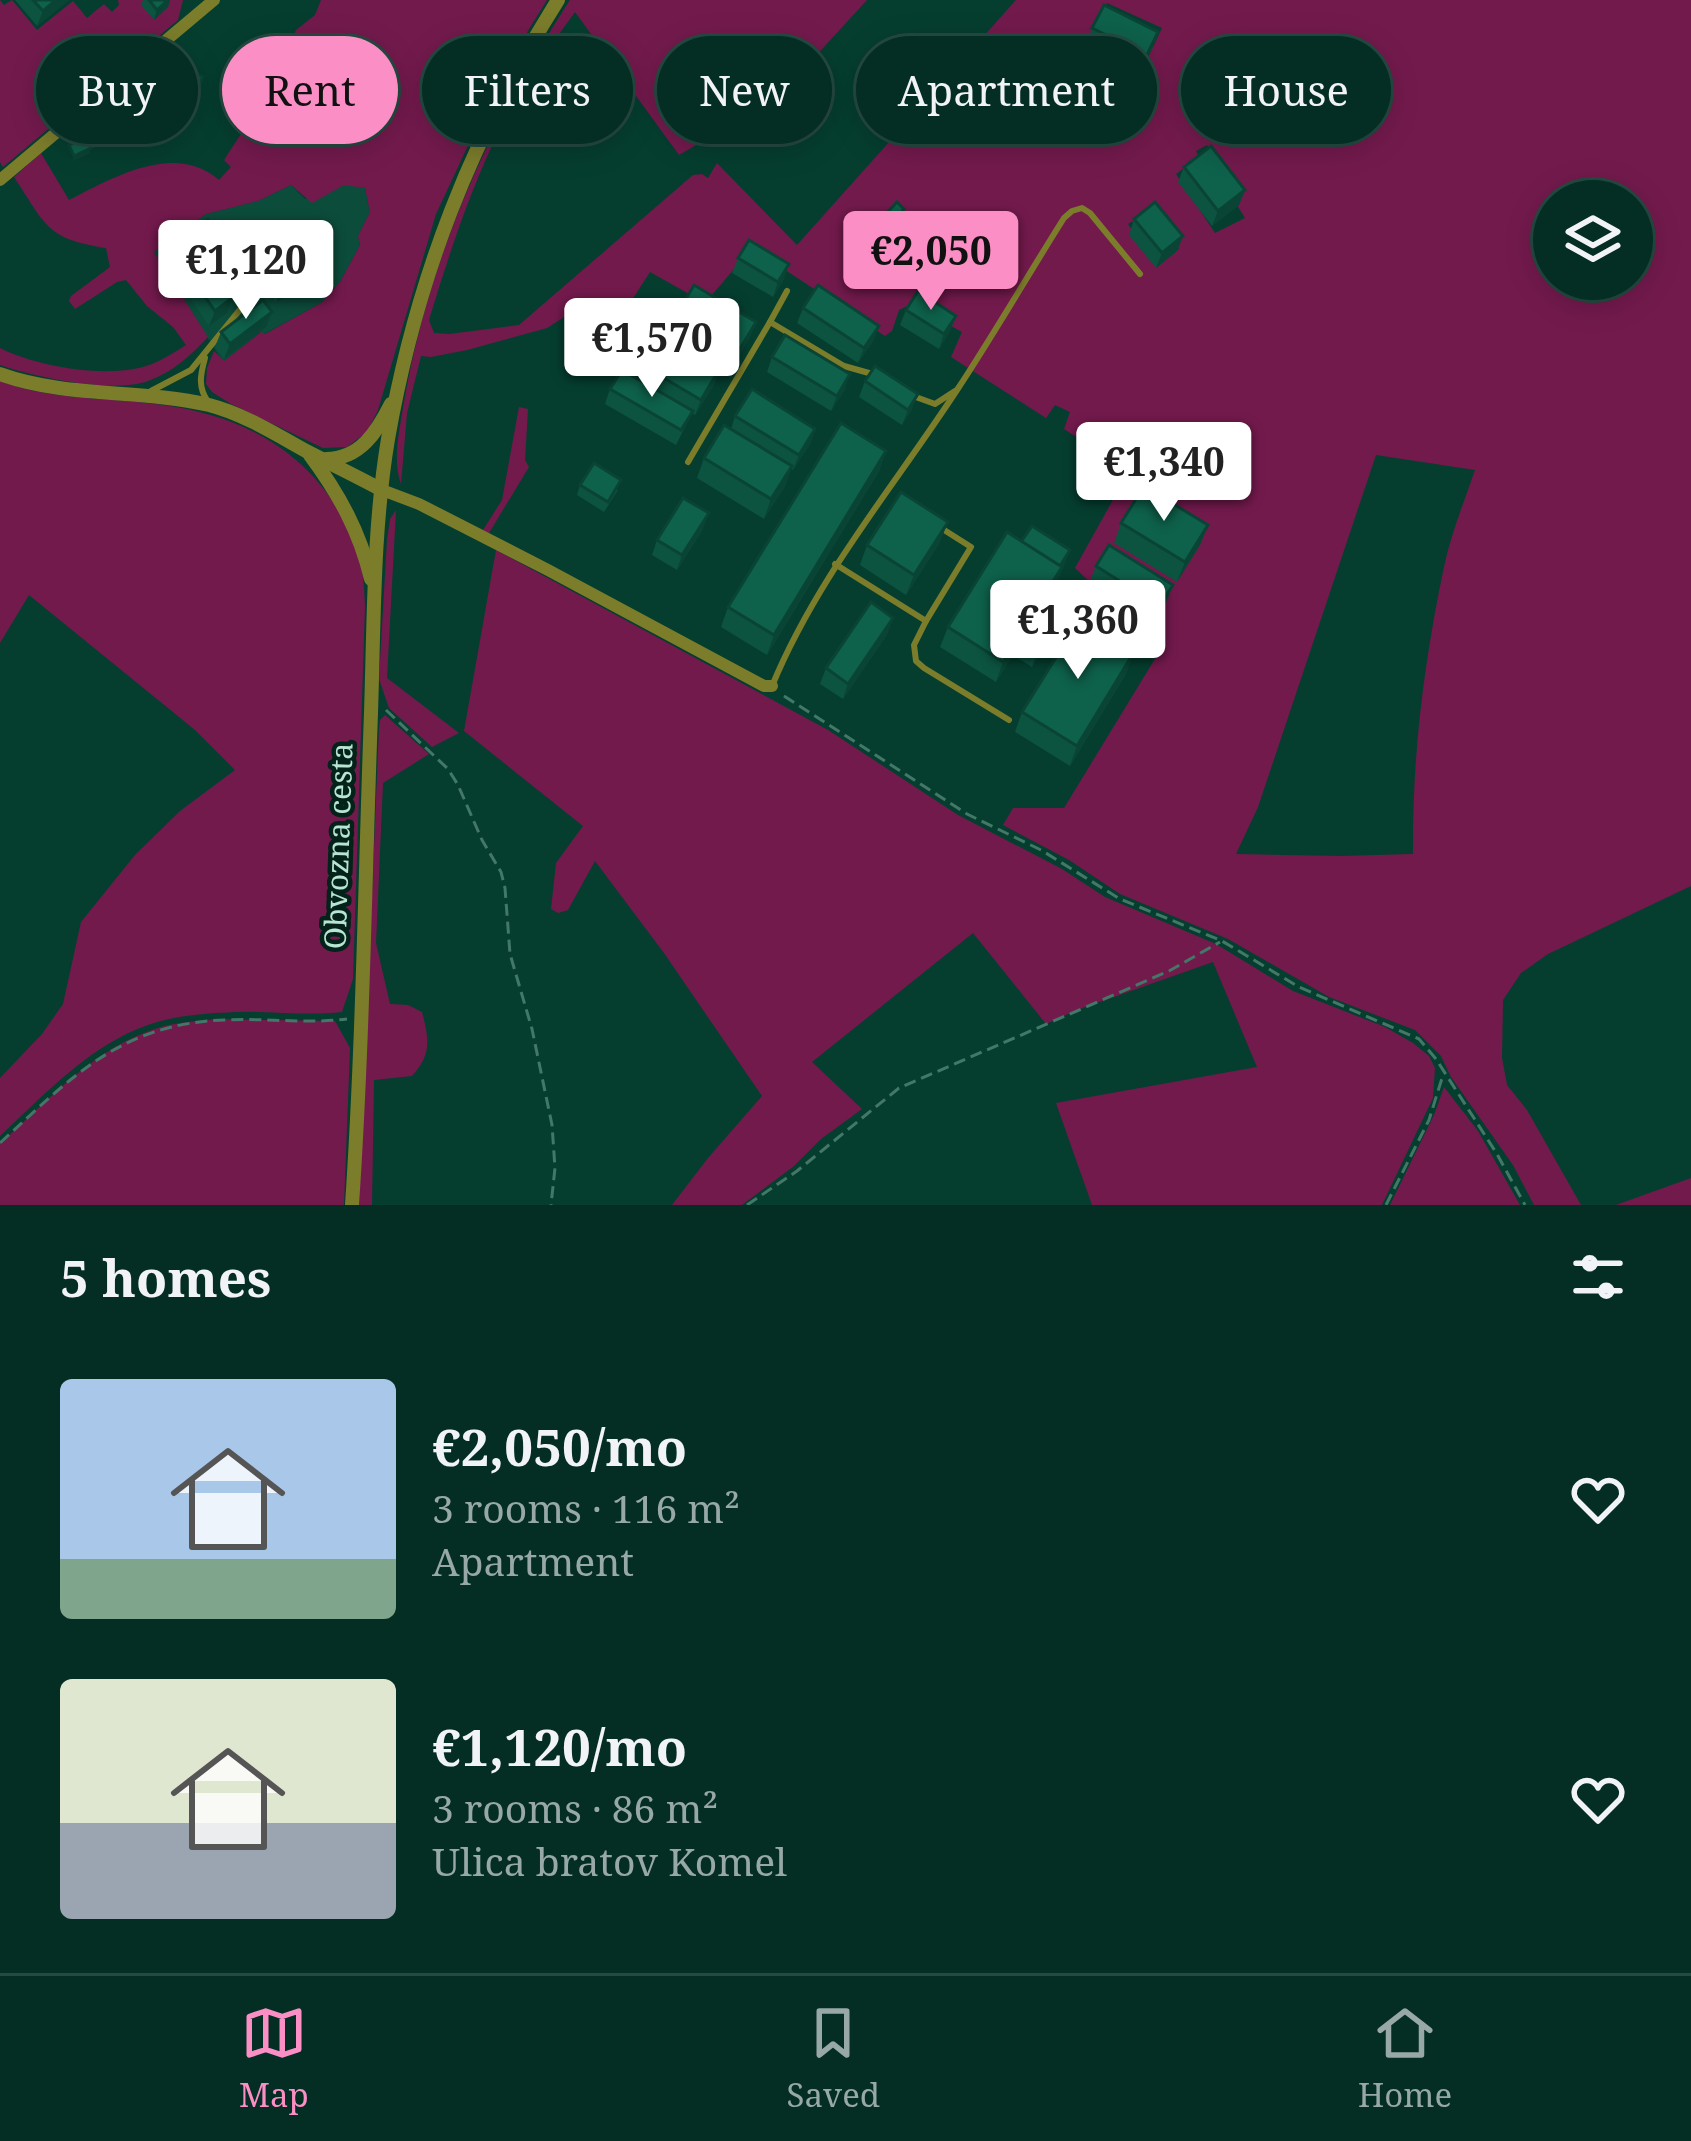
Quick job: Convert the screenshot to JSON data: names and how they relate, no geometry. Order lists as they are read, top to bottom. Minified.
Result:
{"streets":{"street":["Obvozna cesta"]},"page":{"chip":["Buy","Rent","Filters","New","Apartment","House"],"price":["€2,050","€1,120","€1,570","€1,340","€1,360"],"heading":"5 homes","list":[{"name":"€2,050/mo","note":"3 rooms · 116 m² · Apartment"},{"name":"€1,120/mo","note":"3 rooms · 86 m² · Ulica bratov Komel"}],"tabs":["Map","Saved","Home"]}}
